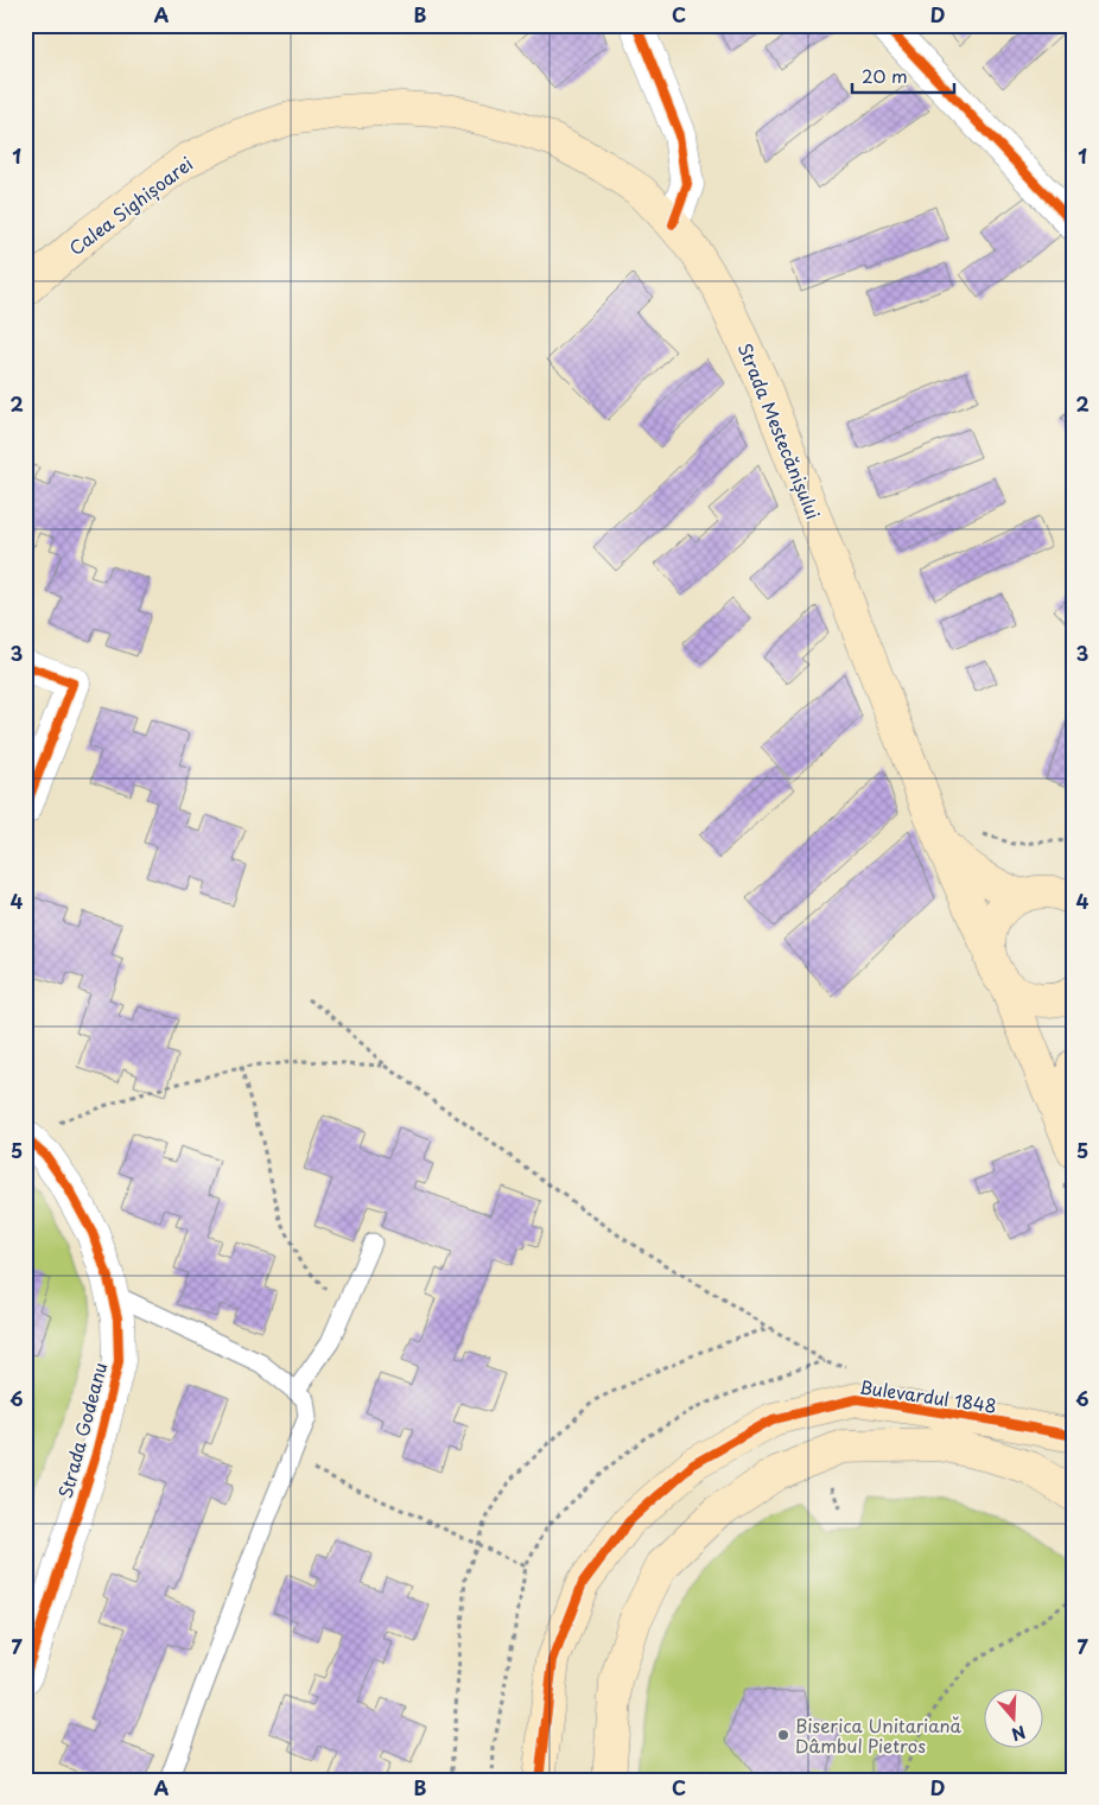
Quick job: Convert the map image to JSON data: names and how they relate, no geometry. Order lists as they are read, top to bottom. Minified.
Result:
{"streets":{"main road":["Calea Sighișoarei","Strada Mestecănișului","Bulevardul 1848"],"street":["Strada Godeanu"]},"crossings":[["Calea Sighișoarei","Strada Mestecănișului"]],"places":["Biserica Unitariană Dâmbul Pietros"],"scale_bar":"20 m","north":"bottom","grid":{"columns":["A","B","C","D"],"rows":["1","2","3","4","5","6","7"]}}
